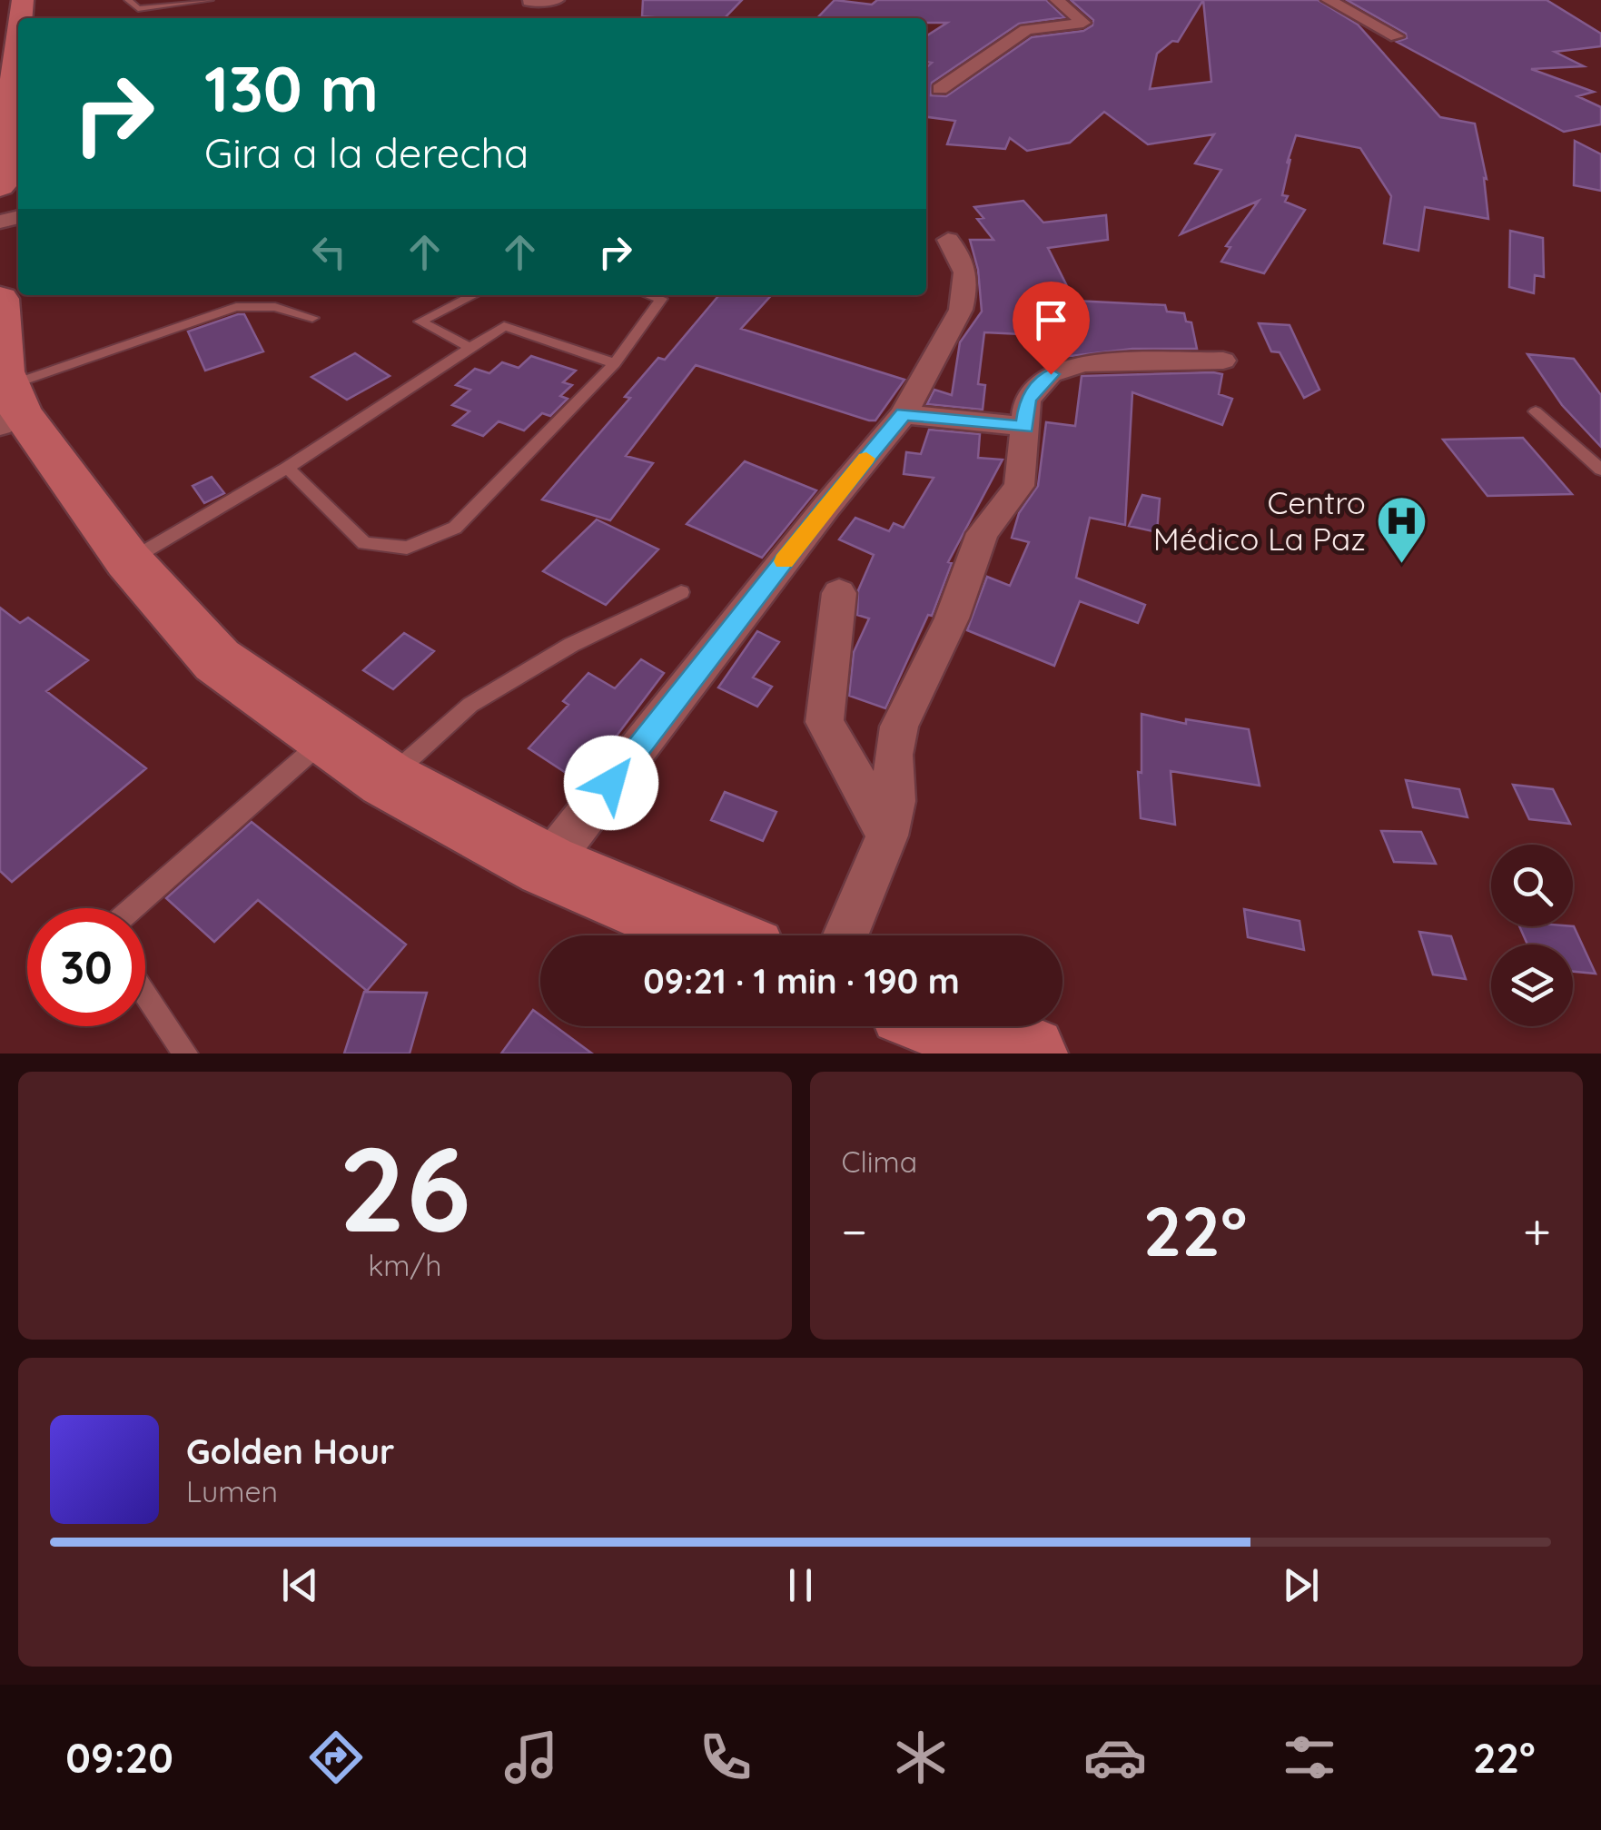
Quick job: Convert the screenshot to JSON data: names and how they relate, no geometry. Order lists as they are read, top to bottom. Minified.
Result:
{"places":{"hospital":["Centro Médico La Paz"]},"page":{"turn":["130 m","Gira a la derecha"],"limit":"30","trip":"09:21 · 1 min · 190 m","tile":[["26","km/h"],"Clima"],"heat":["−","22°","+"],"song":["Golden Hour","Lumen"],"tabs":["09:20","22°"]}}
